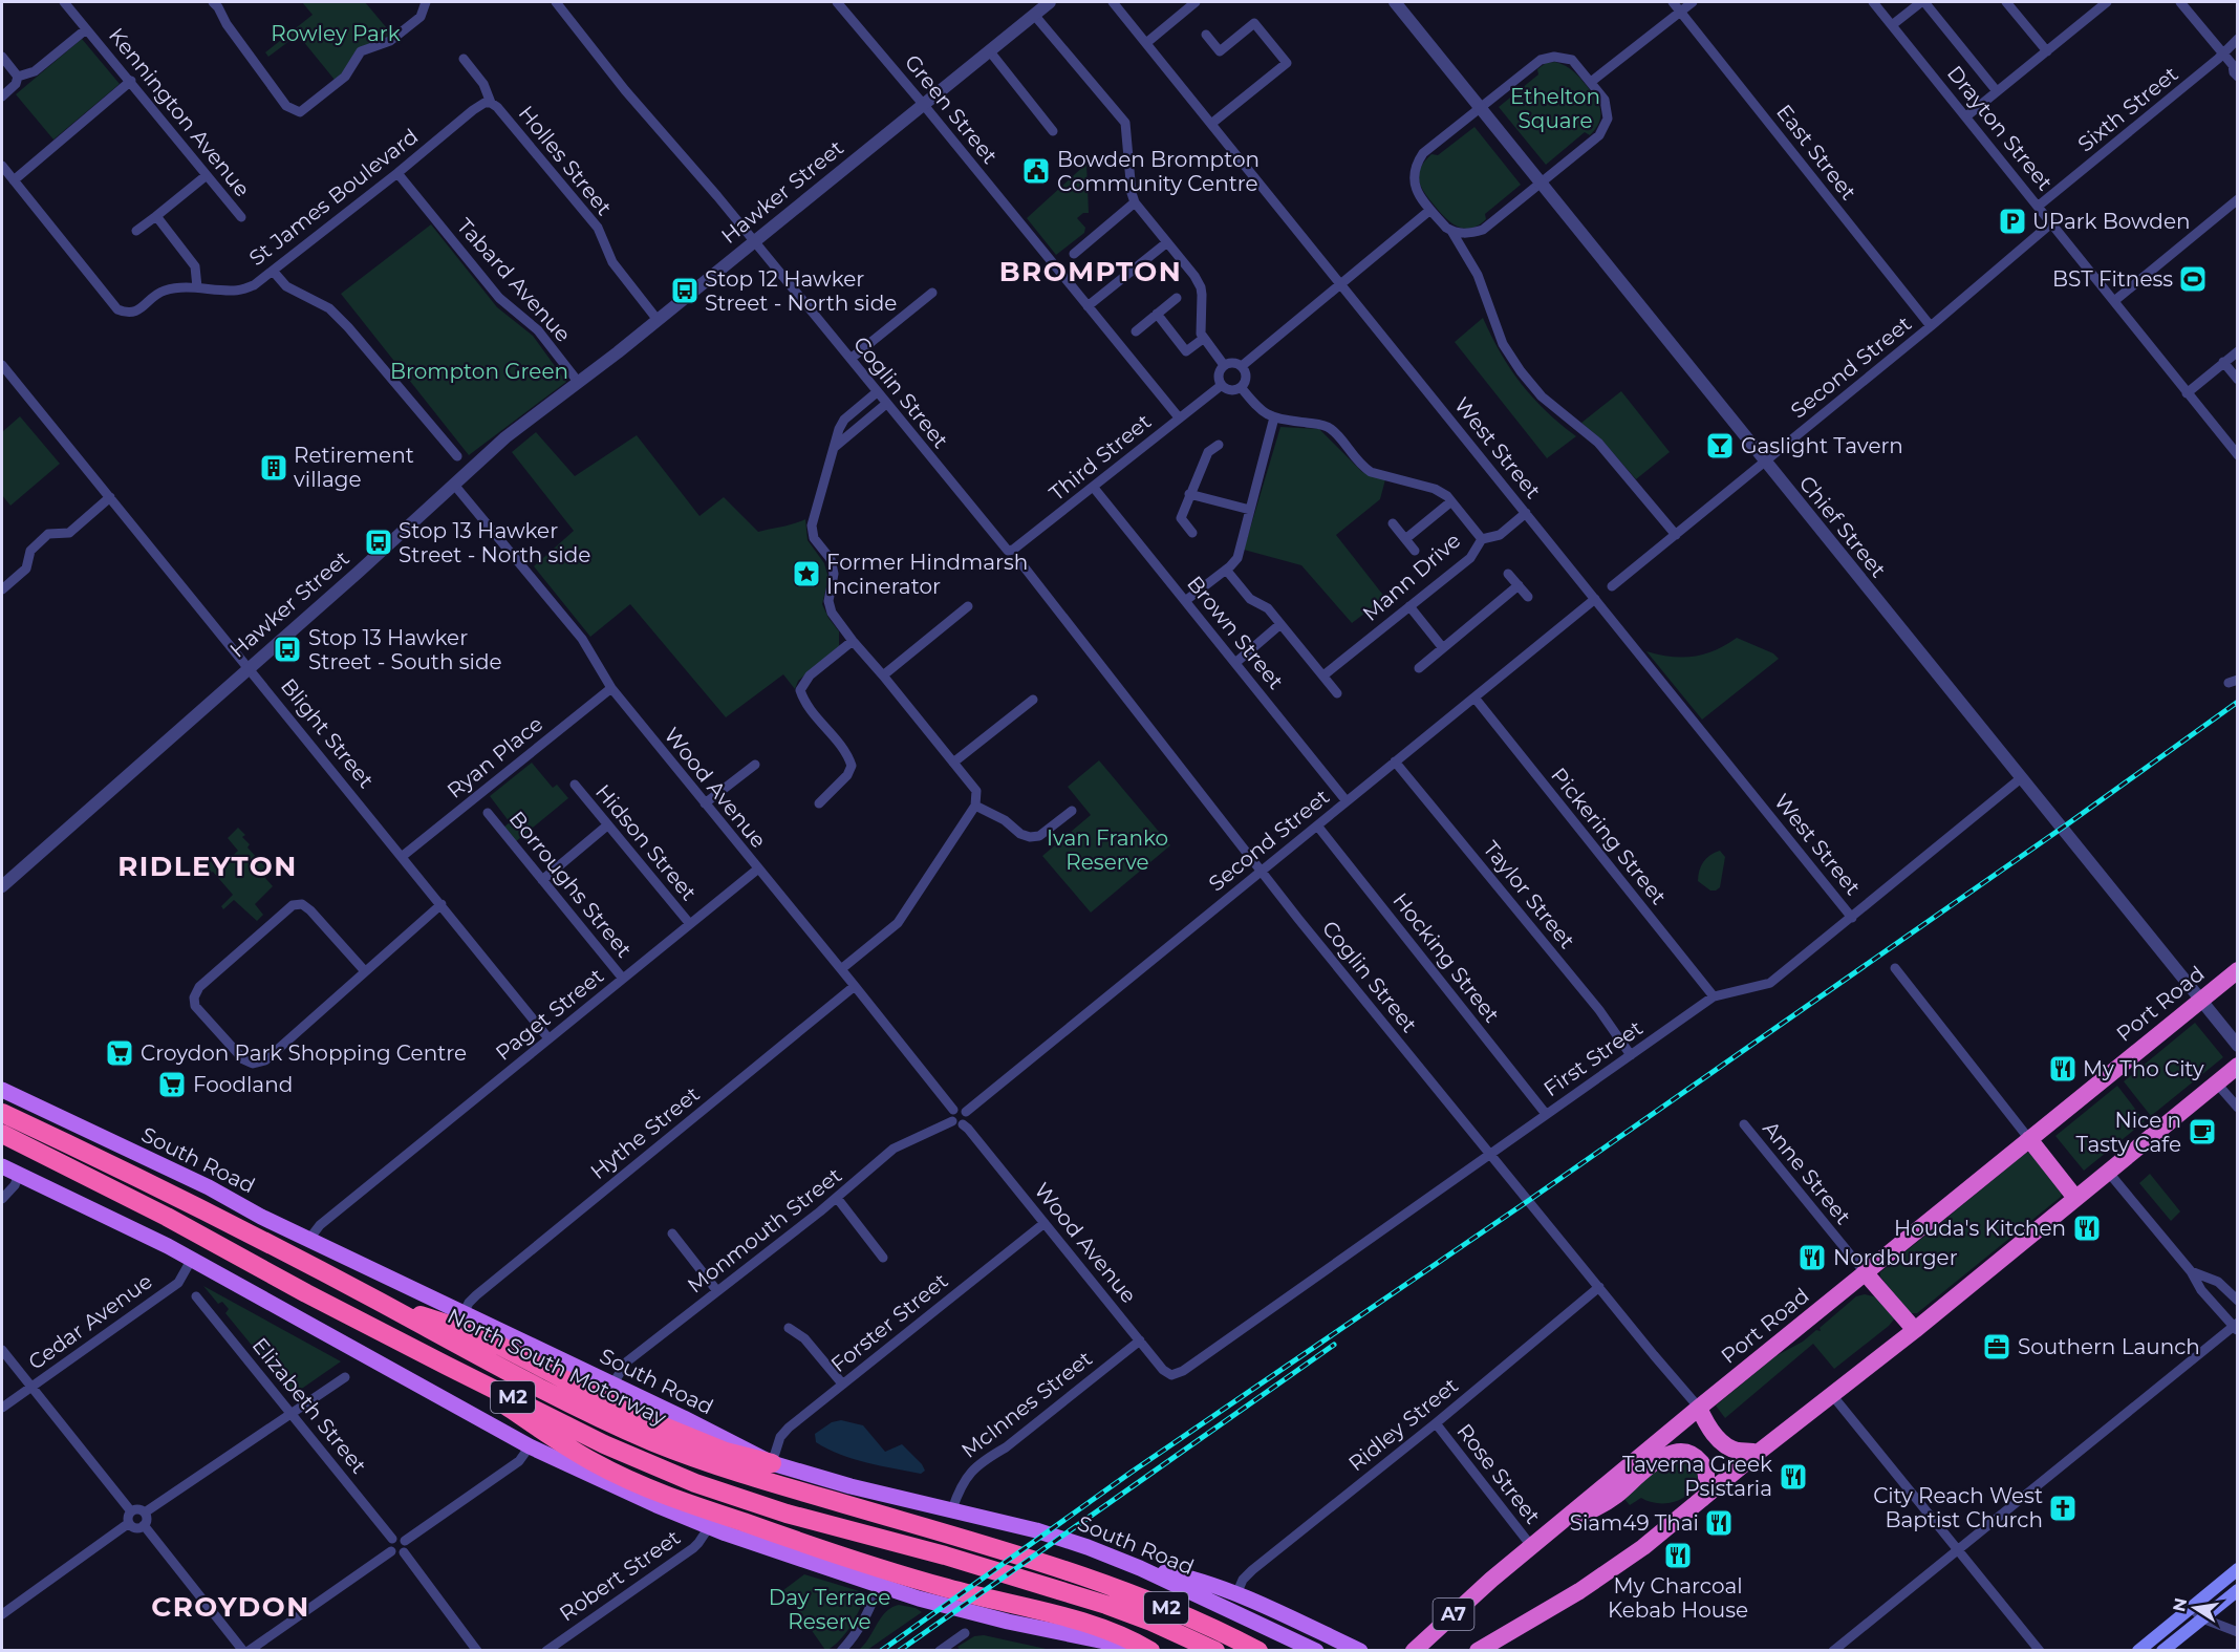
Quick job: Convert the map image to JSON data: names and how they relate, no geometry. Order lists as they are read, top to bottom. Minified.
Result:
{"streets":{"highway":["Port Road","North South Motorway","M2","A7"],"main road":["South Road"],"street":["Green Street","Sixth Street","Kennington Avenue","Drayton Street","East Street","Holles Street","Hawker Street","St James Boulevard","Tabard Avenue","Second Street","Coglin Street","West Street","Third Street","Chief Street","Mann Drive","Brown Street","Blight Street","Ryan Place","Wood Avenue","Pickering Street","Hidson Street","Borroughs Street","Taylor Street","Hocking Street","Paget Street","First Street","Hythe Street","Anne Street","Monmouth Street","Cedar Avenue","Forster Street","McInnes Street","Elizabeth Street","Ridley Street","Rose Street","Robert Street"]},"crossings":[["Green Street","Hawker Street"],["Green Street","Third Street"],["Sixth Street","Drayton Street"],["Drayton Street","Second Street"],["East Street","Second Street"],["Holles Street","Hawker Street"],["Holles Street","St James Boulevard"],["Hawker Street","Tabard Avenue"],["Hawker Street","Coglin Street"],["Hawker Street","Blight Street"],["Hawker Street","Wood Avenue"],["St James Boulevard","Tabard Avenue"],["Second Street","Coglin Street"],["Second Street","West Street"],["Second Street","Chief Street"],["Second Street","Brown Street"],["Second Street","Wood Avenue"],["Second Street","Pickering Street"],["Second Street","Taylor Street"],["Second Street","Hocking Street"],["Second Street","Monmouth Street"],["Coglin Street","Third Street"],["Coglin Street","Port Road"],["Coglin Street","First Street"],["Coglin Street","Ridley Street"],["West Street","Mann Drive"],["West Street","First Street"],["Third Street","Brown Street"],["Chief Street","Port Road"],["Chief Street","First Street"],["Blight Street","Ryan Place"],["Blight Street","Paget Street"],["Ryan Place","Wood Avenue"],["Wood Avenue","Paget Street"],["Wood Avenue","First Street"],["Wood Avenue","Hythe Street"],["Wood Avenue","Monmouth Street"],["Wood Avenue","Forster Street"],["Wood Avenue","McInnes Street"],["Pickering Street","First Street"],["Hidson Street","Paget Street"],["Borroughs Street","Paget Street"],["Taylor Street","First Street"],["Hocking Street","First Street"],["Port Road","Anne Street"],["Port Road","Rose Street"],["Paget Street","South Road"],["Hythe Street","South Road"],["South Road","Monmouth Street"],["South Road","Forster Street"],["South Road","McInnes Street"],["Ridley Street","Rose Street"]],"districts":["BROMPTON","RIDLEYTON","CROYDON"],"parks":["Rowley Park","Ethelton Square","Brompton Green","Ivan Franko Reserve","Day Terrace Reserve"],"places":{"public building":["Bowden Brompton Community Centre"],"parking":["UPark Bowden"],"sports":["BST Fitness"],"bus stop":["Stop 12 Hawker Street - North side","Stop 13 Hawker Street - North side","Stop 13 Hawker Street - South side"],"bar":["Gaslight Tavern"],"building":["Retirement village"],"place":["Former Hindmarsh Incinerator"],"supermarket":["Croydon Park Shopping Centre","Foodland"],"restaurant":["My Tho City","Houda's Kitchen","Nordburger","Taverna Greek Psistaria","Siam49 Thai","My Charcoal Kebab House"],"cafe":["Nice n Tasty Cafe"],"office":["Southern Launch"],"church":["City Reach West Baptist Church"]},"north":"left"}
